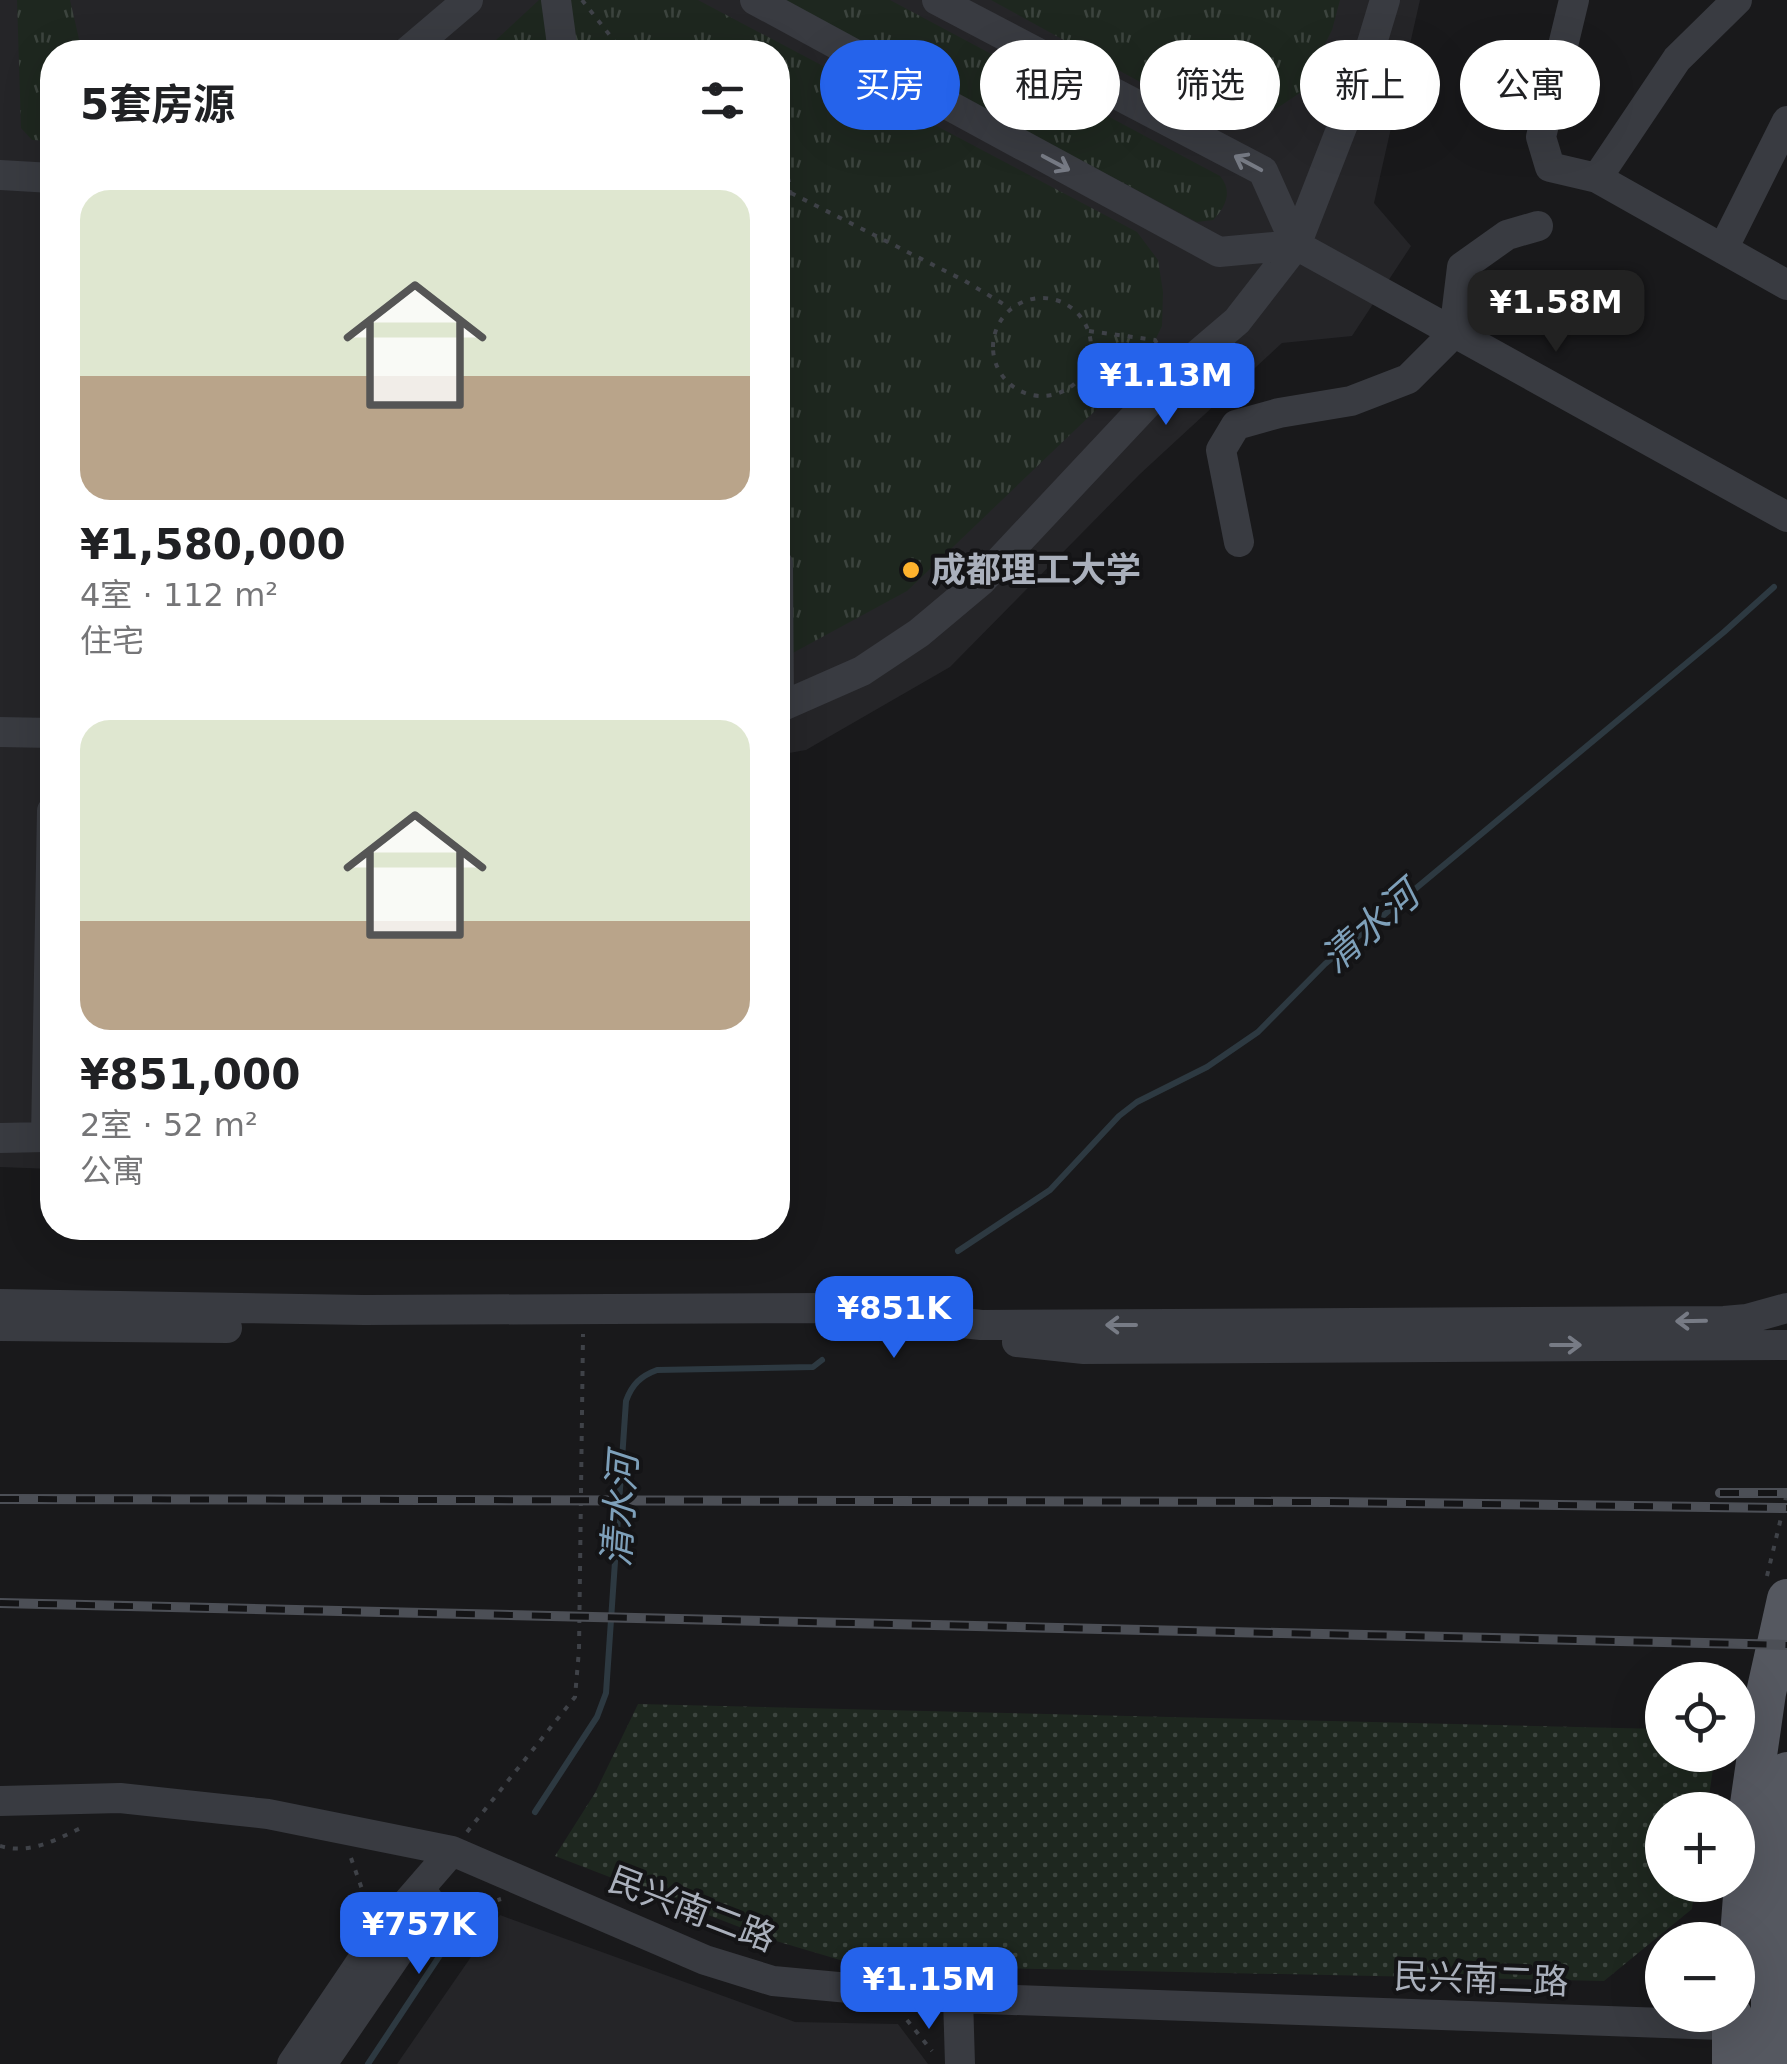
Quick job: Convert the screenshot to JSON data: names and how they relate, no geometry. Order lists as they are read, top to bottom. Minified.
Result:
{"streets":{"street":["民兴南二路"]},"water":["清水河"],"places":["成都理工大学"],"page":{"chip":["买房","租房","筛选","新上","公寓"],"heading":"5套房源","list":[{"name":"¥1,580,000","note":"4室 · 112 m² · 住宅"},{"name":"¥851,000","note":"2室 · 52 m² · 公寓"}],"price":["¥1.58M","¥1.13M","¥851K","¥757K","¥1.15M"],"map_buttons":["+","−"]}}
